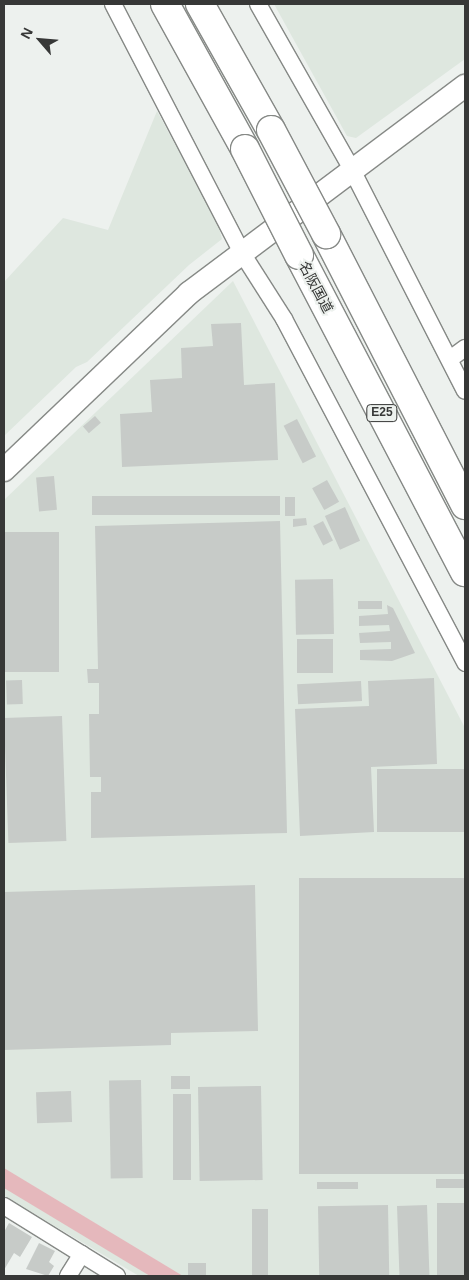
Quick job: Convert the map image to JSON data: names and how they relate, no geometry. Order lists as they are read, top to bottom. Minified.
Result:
{"streets":{"highway":["名阪国道","E25"]},"north":"top left"}
